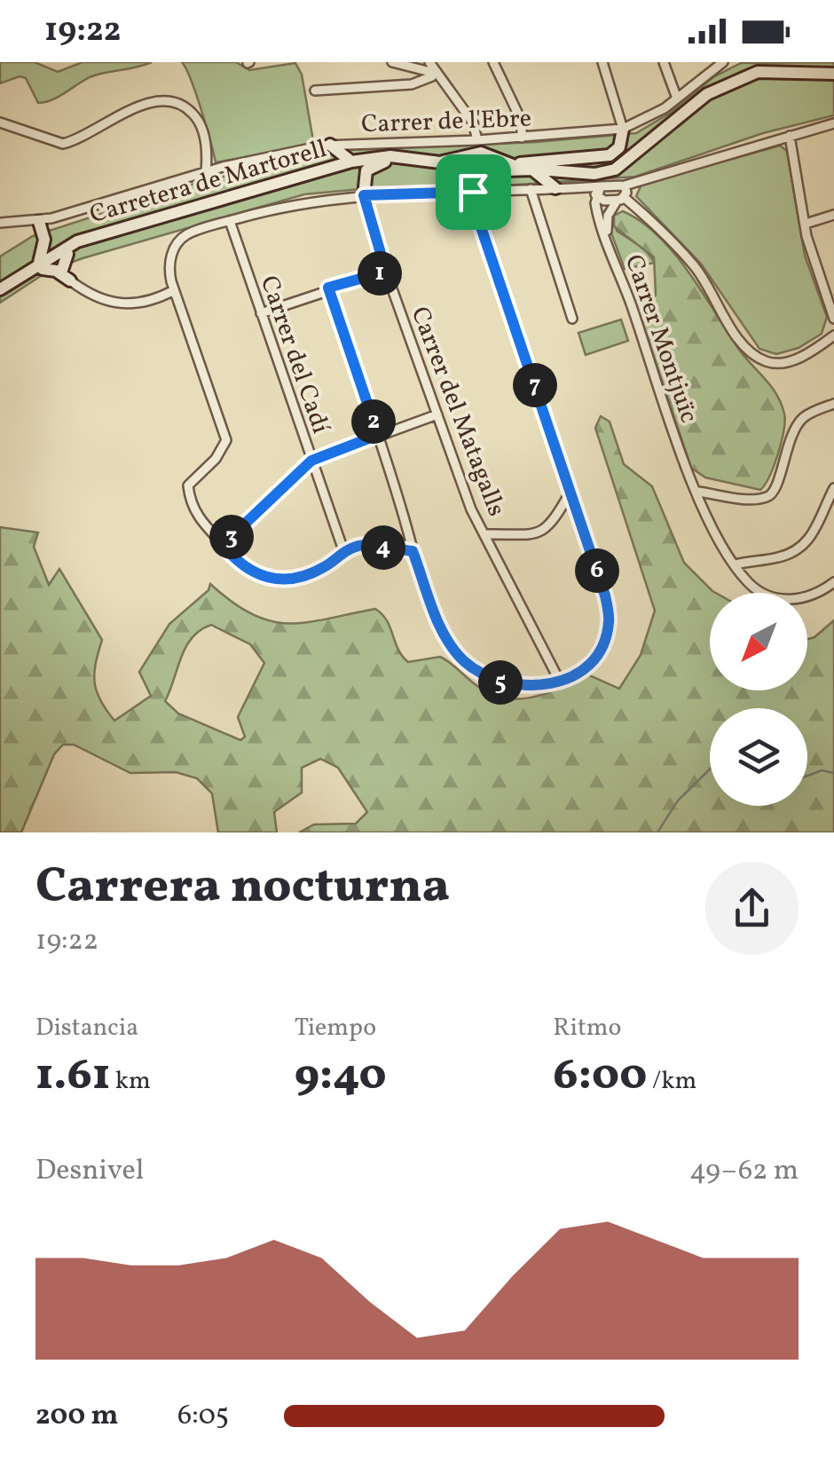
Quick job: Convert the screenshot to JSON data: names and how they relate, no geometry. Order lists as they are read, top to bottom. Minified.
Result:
{"streets":{"main road":["Carretera de Martorell"],"street":["Carrer de l'Ebre","Carrer Montjuïc","Carrer del Cadí","Carrer del Matagalls"]},"north":"bottom left","page":{"status":"19:22","pins":["1","7","2","3","4","6","5"],"heading":["Carrera nocturna","19:22"],"stats":[["Distancia","1.61 km"],["Tiempo","9:40"],["Ritmo","6:00 /km"]],"chart":["Desnivel","49–62 m"],"list":[{"name":"200 m","note":"6:05"}]}}
